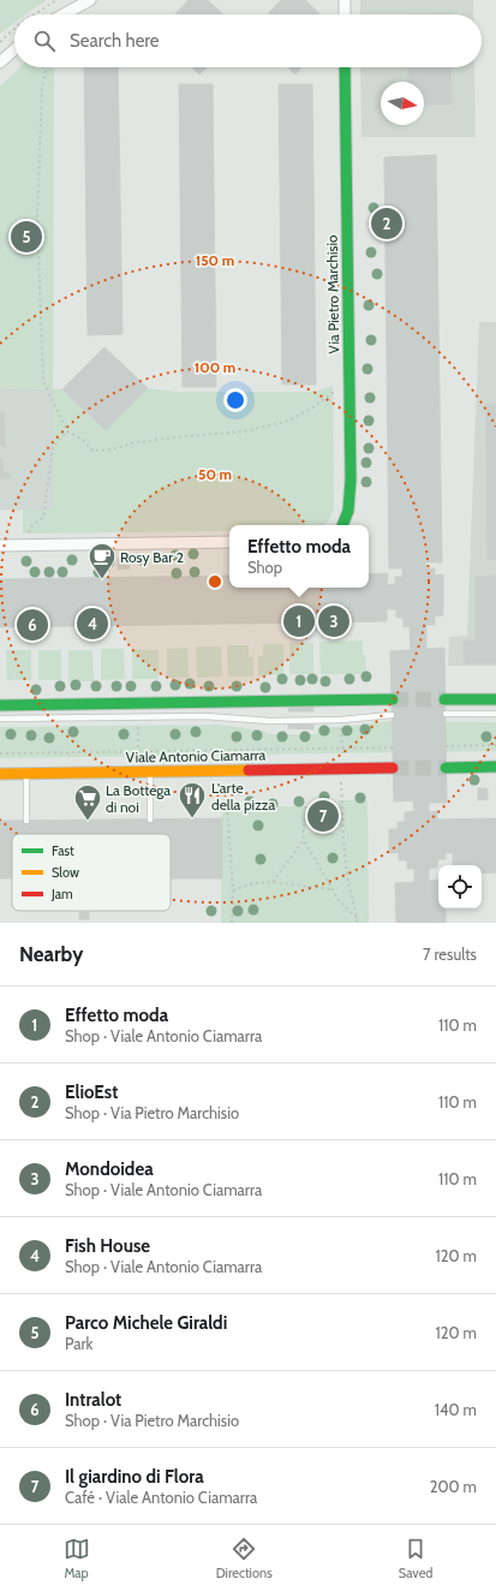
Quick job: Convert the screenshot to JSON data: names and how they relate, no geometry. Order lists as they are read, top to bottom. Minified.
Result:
{"streets":{"street":["Via Pietro Marchisio","Viale Antonio Ciamarra"]},"places":{"cafe":["Rosy Bar 2"],"restaurant":["L'arte della pizza"],"supermarket":["La Bottega di noi"]},"legend":["Fast","Slow","Jam"],"north":"right","page":{"search":"Search here","pins":["2","5","1","3","4","6","7"],"popup":["Effetto moda","Shop"],"heading":["Nearby","7 results"],"list":[{"mark":"1","name":"Effetto moda","note":"Shop · Viale Antonio Ciamarra","value":"110 m"},{"mark":"2","name":"ElioEst","note":"Shop · Via Pietro Marchisio","value":"110 m"},{"mark":"3","name":"Mondoidea","note":"Shop · Viale Antonio Ciamarra","value":"110 m"},{"mark":"4","name":"Fish House","note":"Shop · Viale Antonio Ciamarra","value":"120 m"},{"mark":"5","name":"Parco Michele Giraldi","note":"Park","value":"120 m"},{"mark":"6","name":"Intralot","note":"Shop · Via Pietro Marchisio","value":"140 m"},{"mark":"7","name":"Il giardino di Flora","note":"Café · Viale Antonio Ciamarra","value":"200 m"}],"nav":["Map","Directions","Saved"]},"rings":["150 m","100 m","50 m"]}
